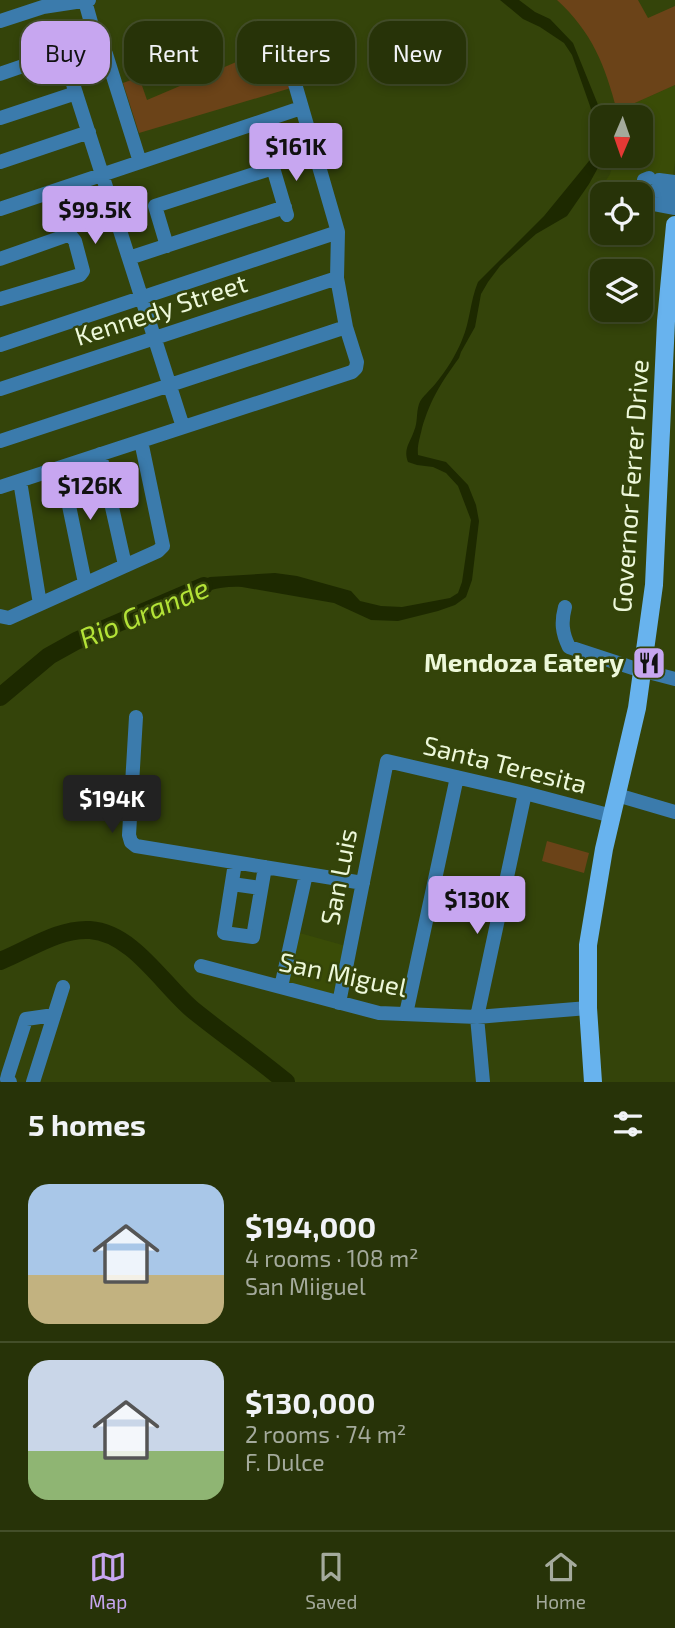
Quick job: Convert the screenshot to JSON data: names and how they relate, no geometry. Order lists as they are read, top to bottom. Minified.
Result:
{"streets":{"main road":["Governor Ferrer Drive"],"street":["Kennedy Street","Santa Teresita","San Luis","San Miguel"]},"crossings":[["Governor Ferrer Drive","Santa Teresita"],["Governor Ferrer Drive","San Miguel"],["Santa Teresita","San Luis"],["San Luis","San Miguel"]],"water":["Rio Grande"],"places":{"restaurant":["Mendoza Eatery"]},"north":"bottom","page":{"chip":["Buy","Rent","Filters","New"],"price":["$161K","$99.5K","$126K","$194K","$130K"],"heading":"5 homes","list":[{"name":"$194,000","note":"4 rooms · 108 m² · San Miiguel"},{"name":"$130,000","note":"2 rooms · 74 m² · F. Dulce"}],"tabs":["Map","Saved","Home"]}}
